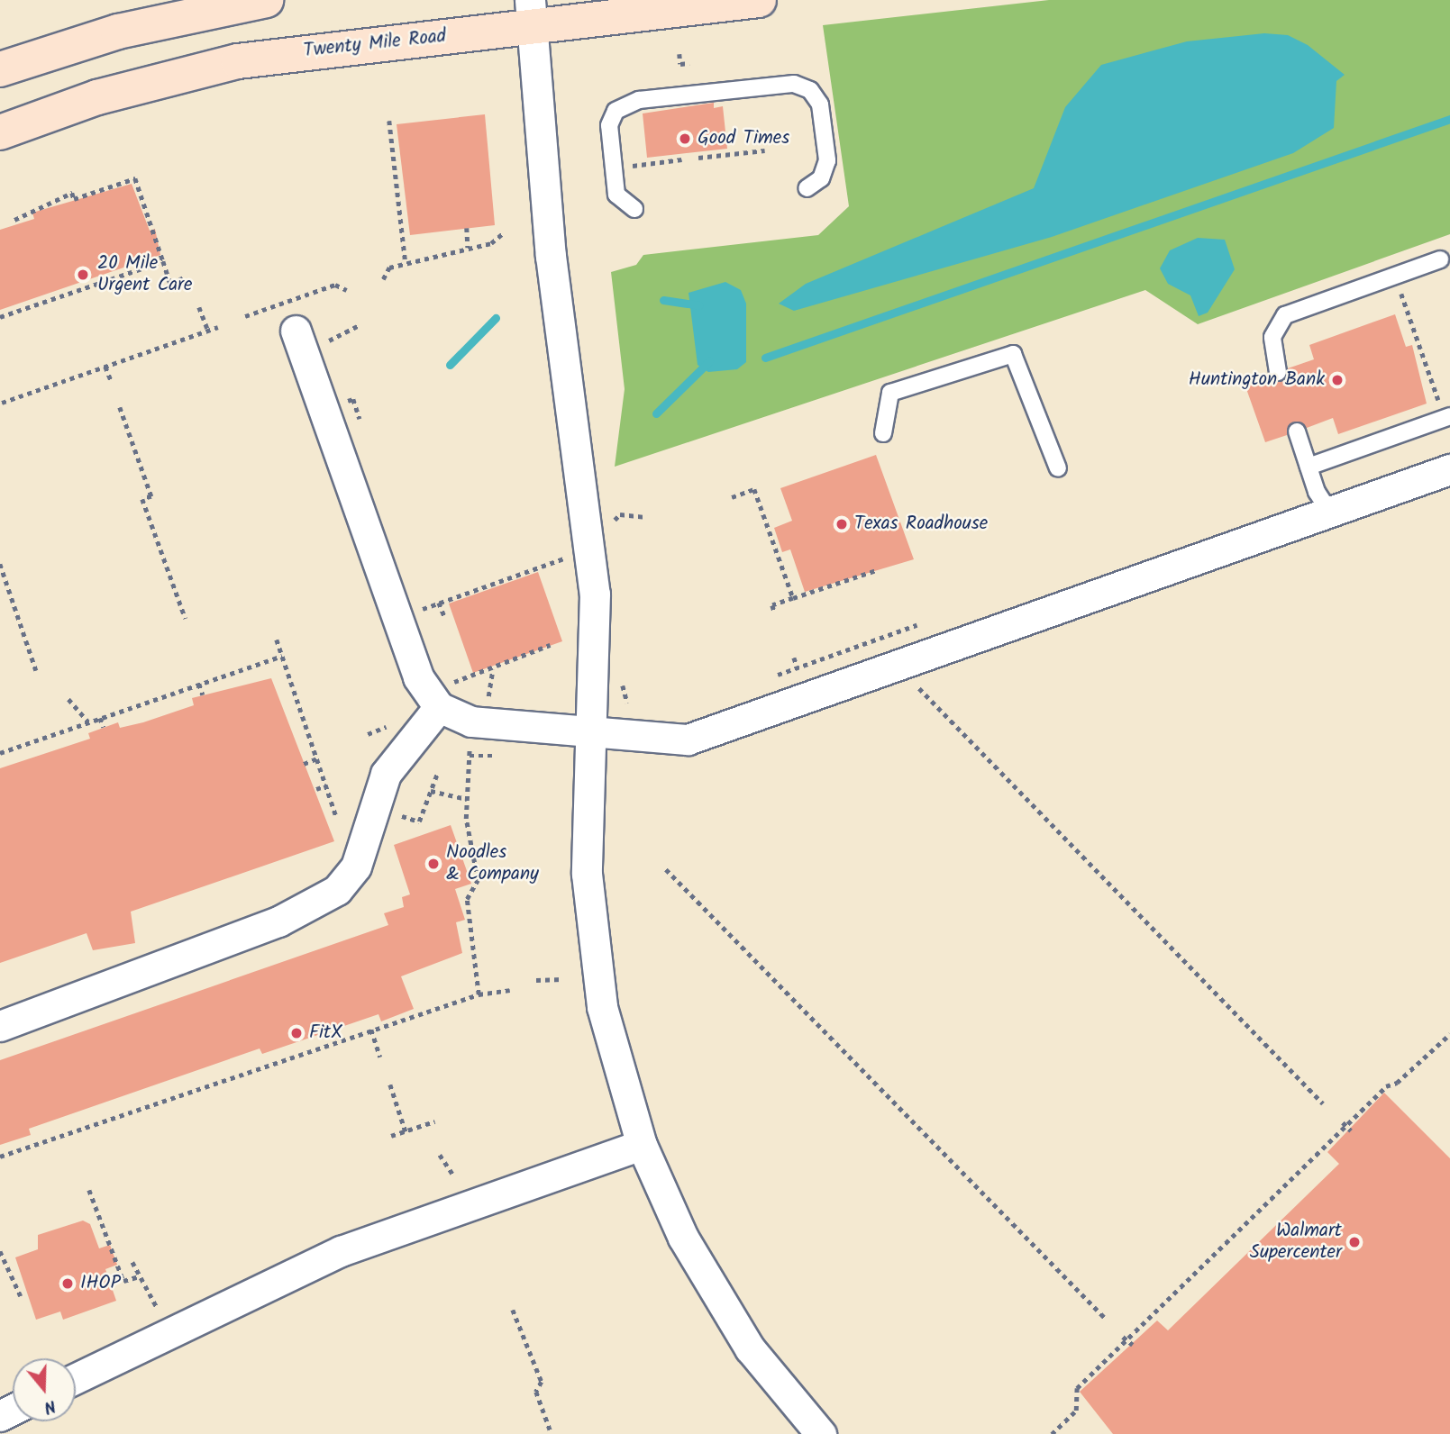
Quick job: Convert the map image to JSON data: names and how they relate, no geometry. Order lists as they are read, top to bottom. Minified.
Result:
{"streets":{"main road":["Twenty Mile Road"]},"places":["Good Times","20 Mile Urgent Care","Huntington Bank","Texas Roadhouse","Noodles & Company","FitX","Walmart Supercenter","IHOP"],"north":"bottom"}
